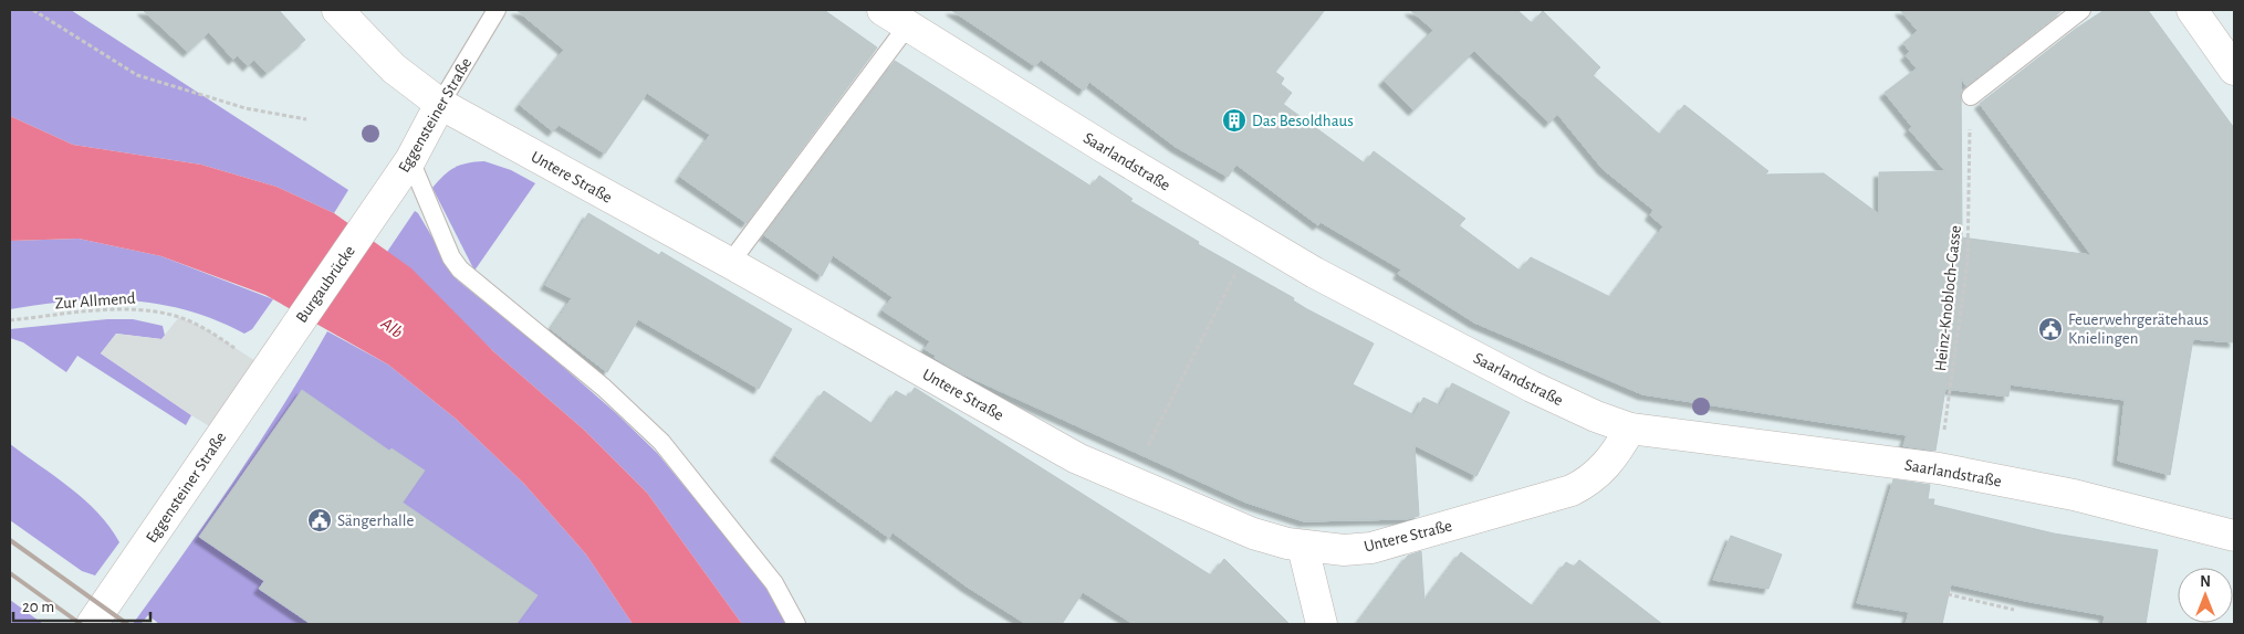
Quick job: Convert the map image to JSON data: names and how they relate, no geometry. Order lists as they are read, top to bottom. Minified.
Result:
{"streets":{"street":["Eggensteiner Straße","Saarlandstraße","Untere Straße","Burgaubrücke"],"path":["Heinz-Knobloch-Gasse","Zur Allmend"]},"crossings":[["Eggensteiner Straße","Untere Straße"],["Eggensteiner Straße","Burgaubrücke"],["Eggensteiner Straße","Zur Allmend"],["Saarlandstraße","Untere Straße"],["Saarlandstraße","Heinz-Knobloch-Gasse"],["Burgaubrücke","Zur Allmend"]],"water":["Alb"],"places":{"building":["Das Besoldhaus"],"public building":["Feuerwehrgerätehaus Knielingen","Sängerhalle"]},"scale_bar":"20 m","north":"top"}
